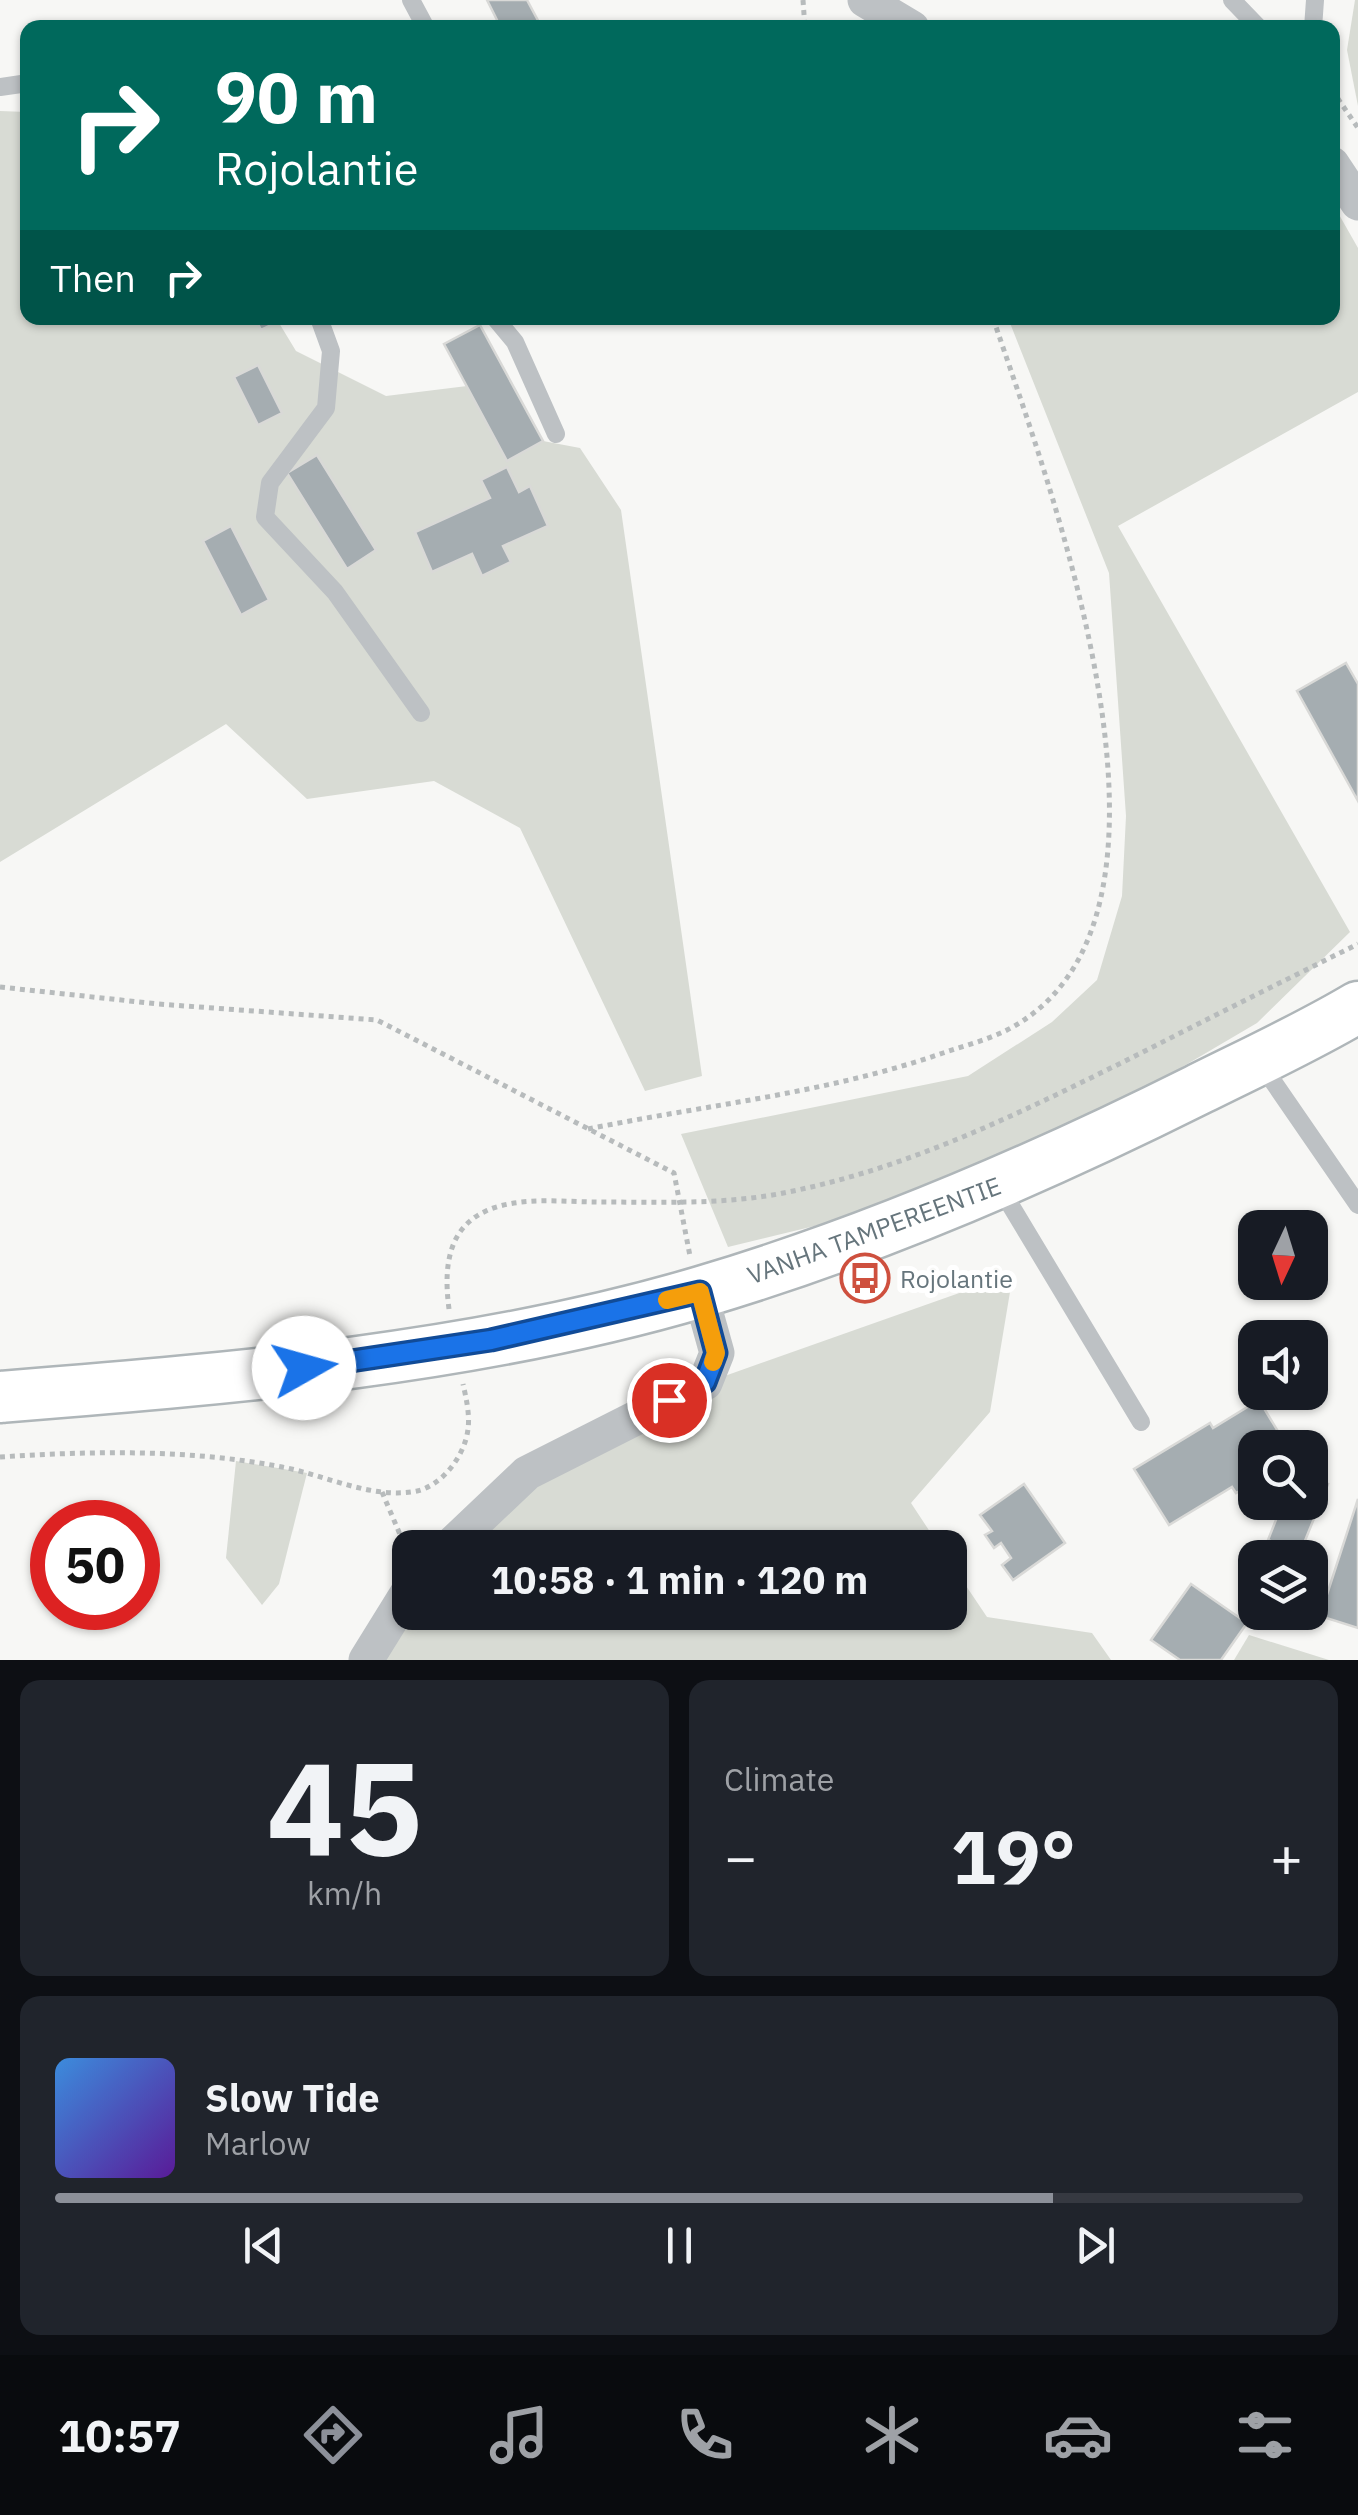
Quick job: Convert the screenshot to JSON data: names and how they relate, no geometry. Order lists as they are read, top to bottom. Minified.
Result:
{"streets":{"main road":["VANHA TAMPEREENTIE"]},"places":{"bus stop":["Rojolantie"]},"north":"bottom","page":{"turn":["90 m","Rojolantie"],"then":"Then","limit":"50","trip":"10:58 · 1 min · 120 m","tile":[["45","km/h"],"Climate"],"heat":["−","19°","+"],"song":["Slow Tide","Marlow"],"tabs":"10:57"}}
